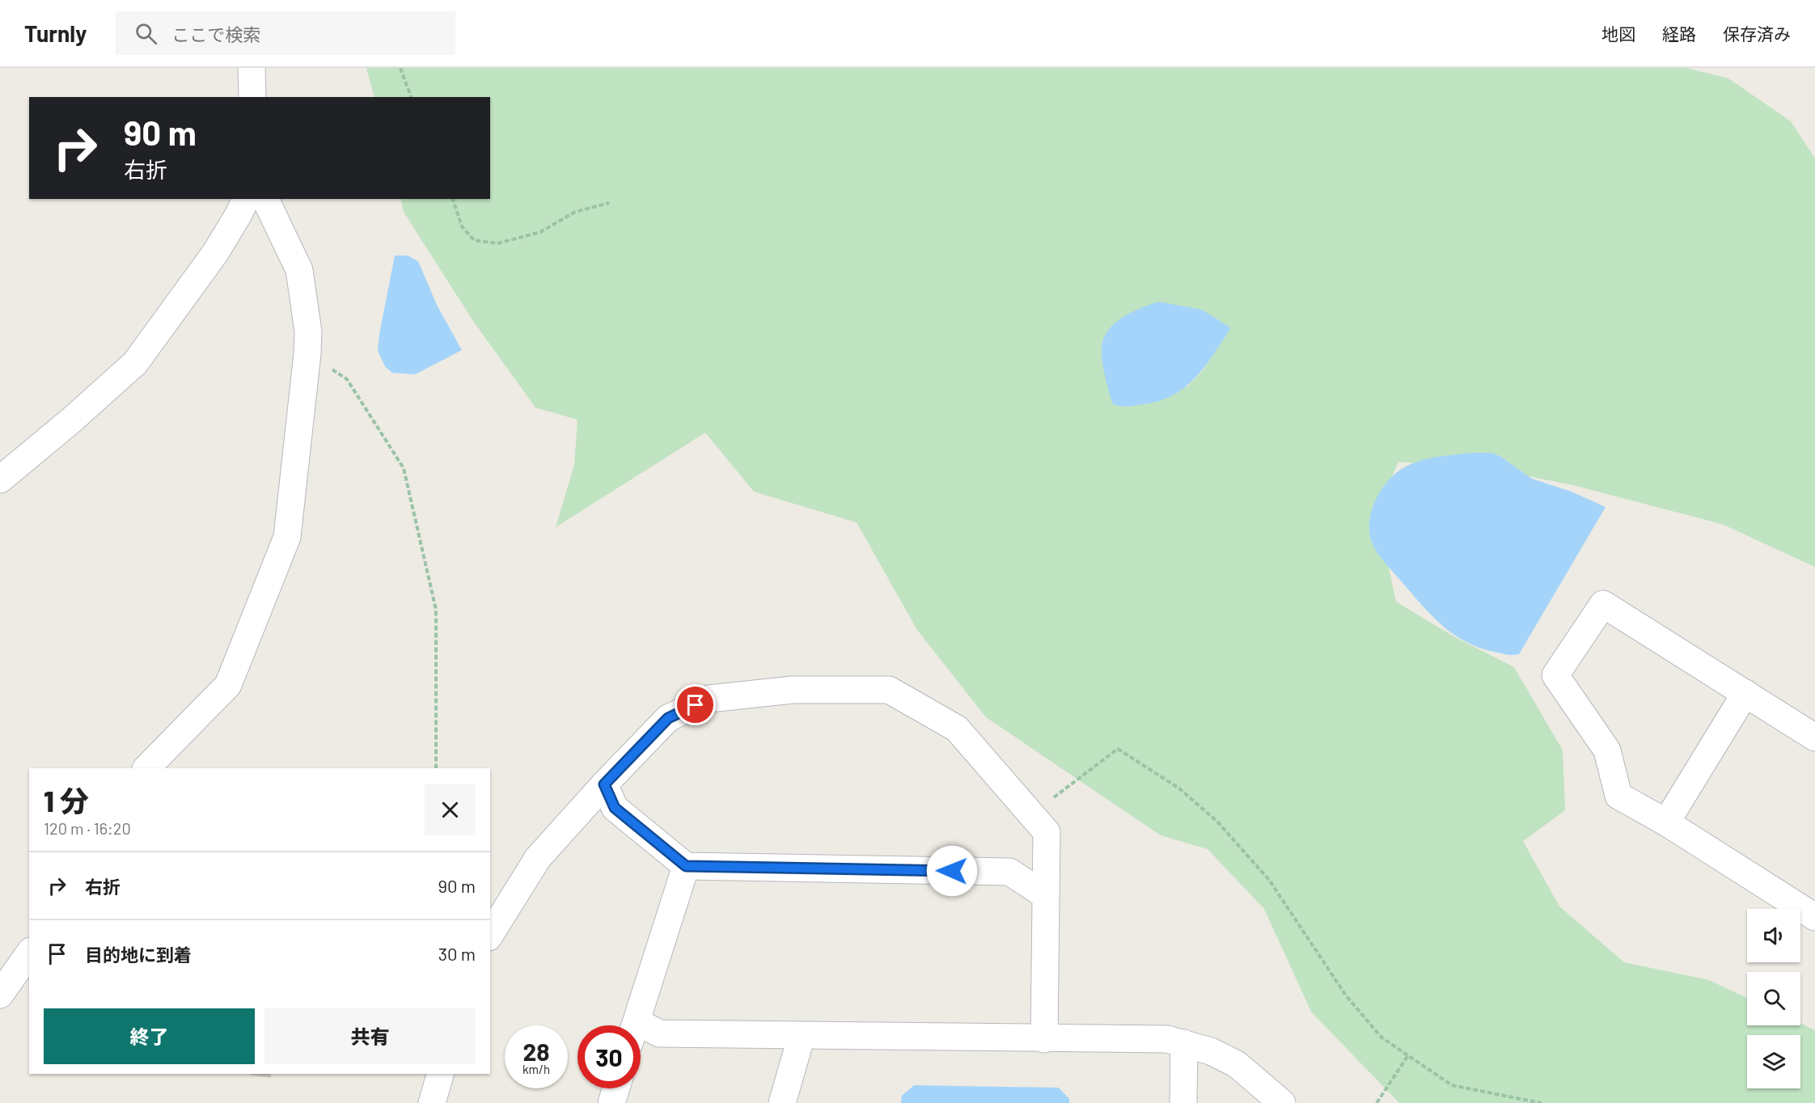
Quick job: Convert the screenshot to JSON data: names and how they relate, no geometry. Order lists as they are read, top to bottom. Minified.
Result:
{"page":{"header":"Turnly","search":"ここで検索","nav":["地図","経路","保存済み"],"turn":["90 m","右折"],"heading":["1 分","120 m · 16:20"],"list":[{"name":"右折","value":"90 m"},{"name":"目的地に到着","value":"30 m"}],"buttons":["終了","共有"],"speed":"28 km/h","limit":"30"}}
